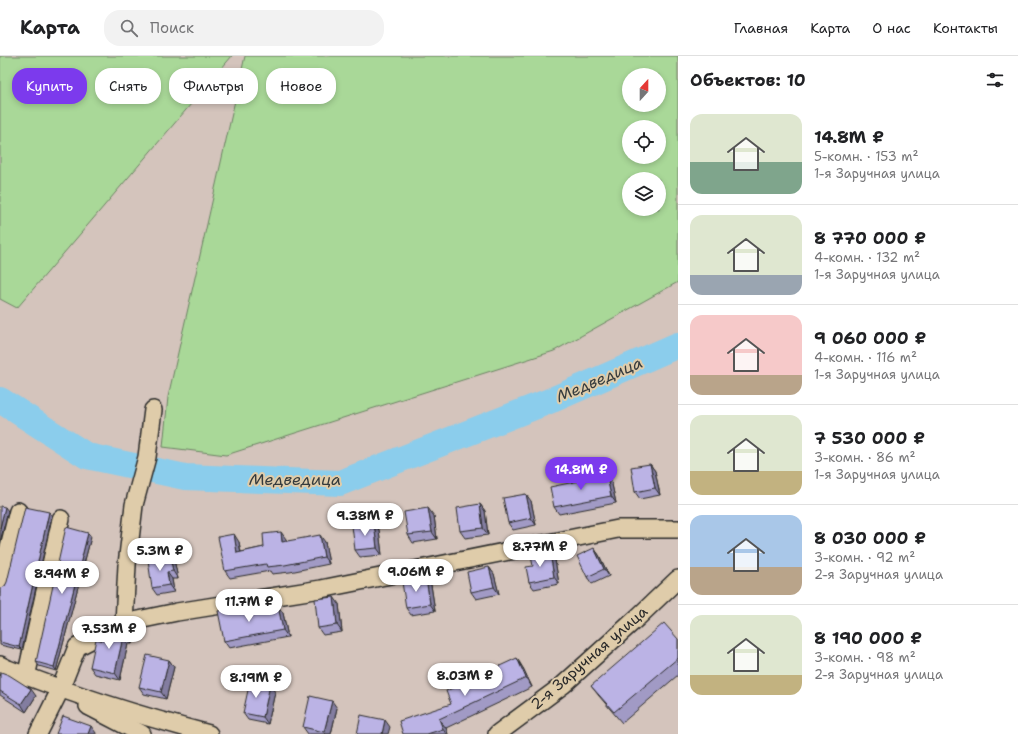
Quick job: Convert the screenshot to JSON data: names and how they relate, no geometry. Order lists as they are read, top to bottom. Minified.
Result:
{"streets":{"street":["2-я Заручная улица"]},"water":["Медведица"],"north":"top","page":{"header":"Карта","search":"Поиск","nav":["Главная","Карта","О нас","Контакты"],"heading":"Объектов: 10","chip":["Купить","Снять","Фильтры","Новое"],"list":[{"name":"14.8M ₽","note":"5-комн. · 153 m² · 1-я Заручная улица"},{"name":"8 770 000 ₽","note":"4-комн. · 132 m² · 1-я Заручная улица"},{"name":"9 060 000 ₽","note":"4-комн. · 116 m² · 1-я Заручная улица"},{"name":"7 530 000 ₽","note":"3-комн. · 86 m² · 1-я Заручная улица"},{"name":"8 030 000 ₽","note":"3-комн. · 92 m² · 2-я Заручная улица"},{"name":"8 190 000 ₽","note":"3-комн. · 98 m² · 2-я Заручная улица"}],"price":["14.8M ₽","9.38M ₽","8.77M ₽","5.3M ₽","9.06M ₽","8.94M ₽","11.7M ₽","7.53M ₽","8.03M ₽","8.19M ₽"]}}
